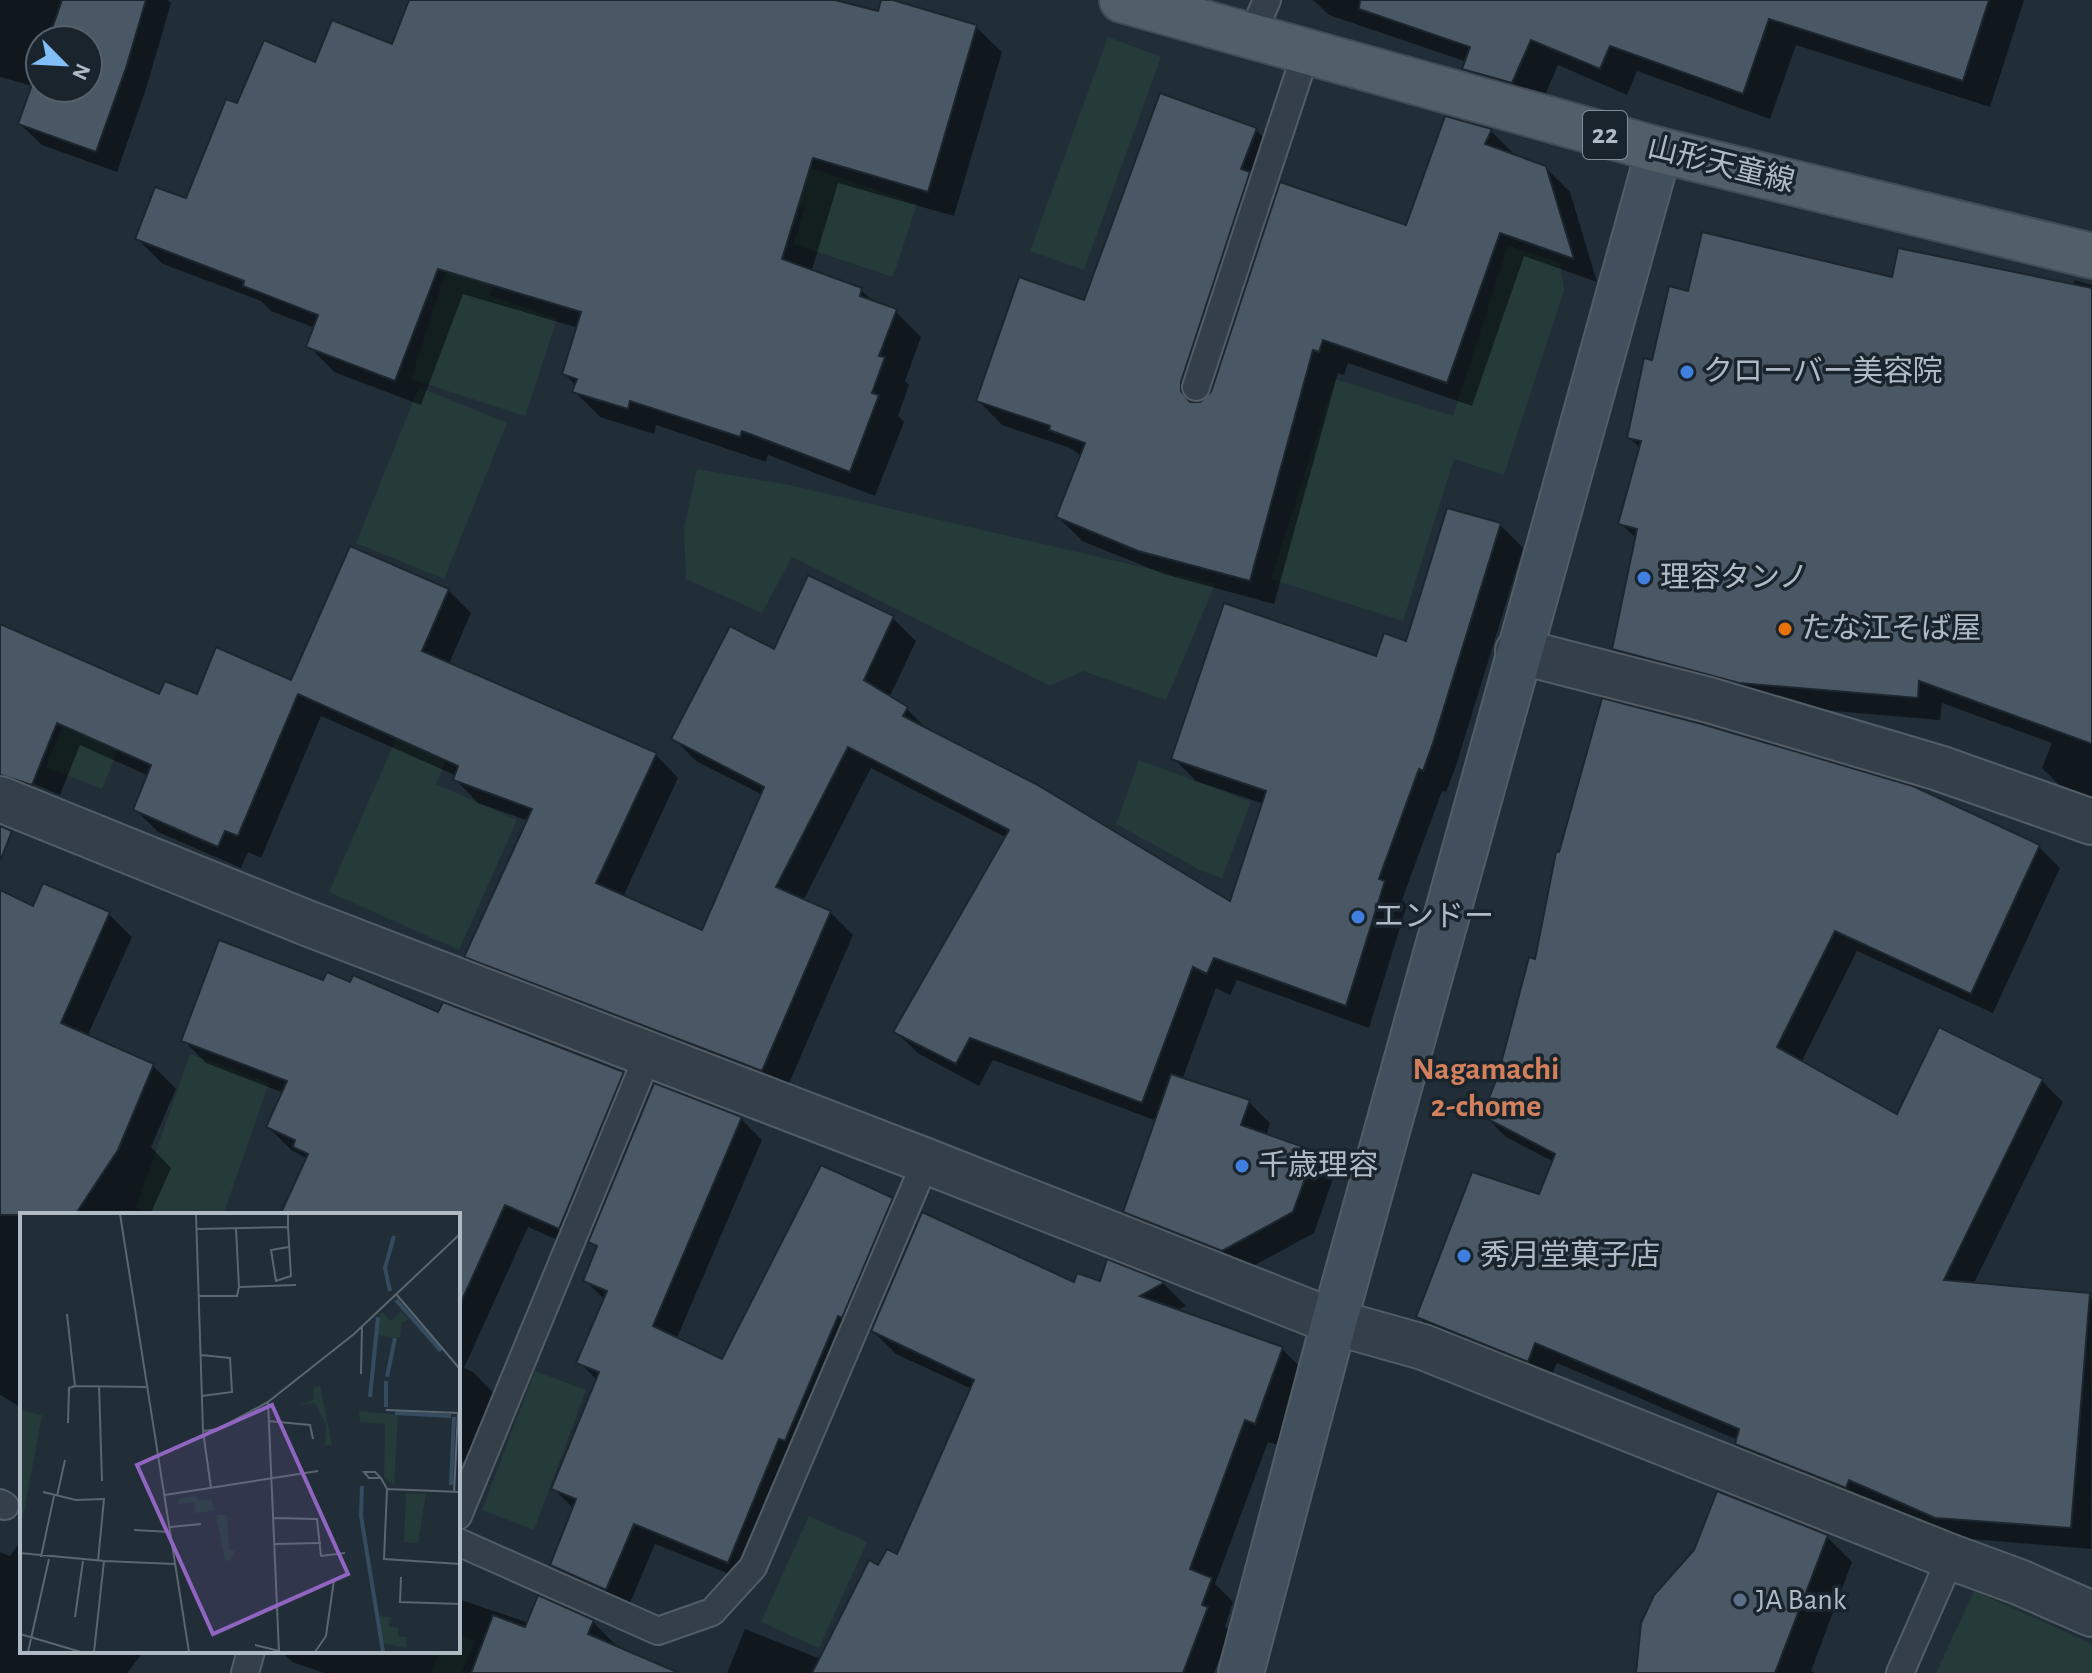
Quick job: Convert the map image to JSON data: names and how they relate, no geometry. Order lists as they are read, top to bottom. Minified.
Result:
{"streets":{"main road":["22","山形天童線"]},"districts":["Nagamachi 2-chome"],"places":["クローバー美容院","理容タンノ","たな江そば屋","エンドー","千歳理容","秀月堂菓子店","JA Bank"],"north":"bottom right"}
